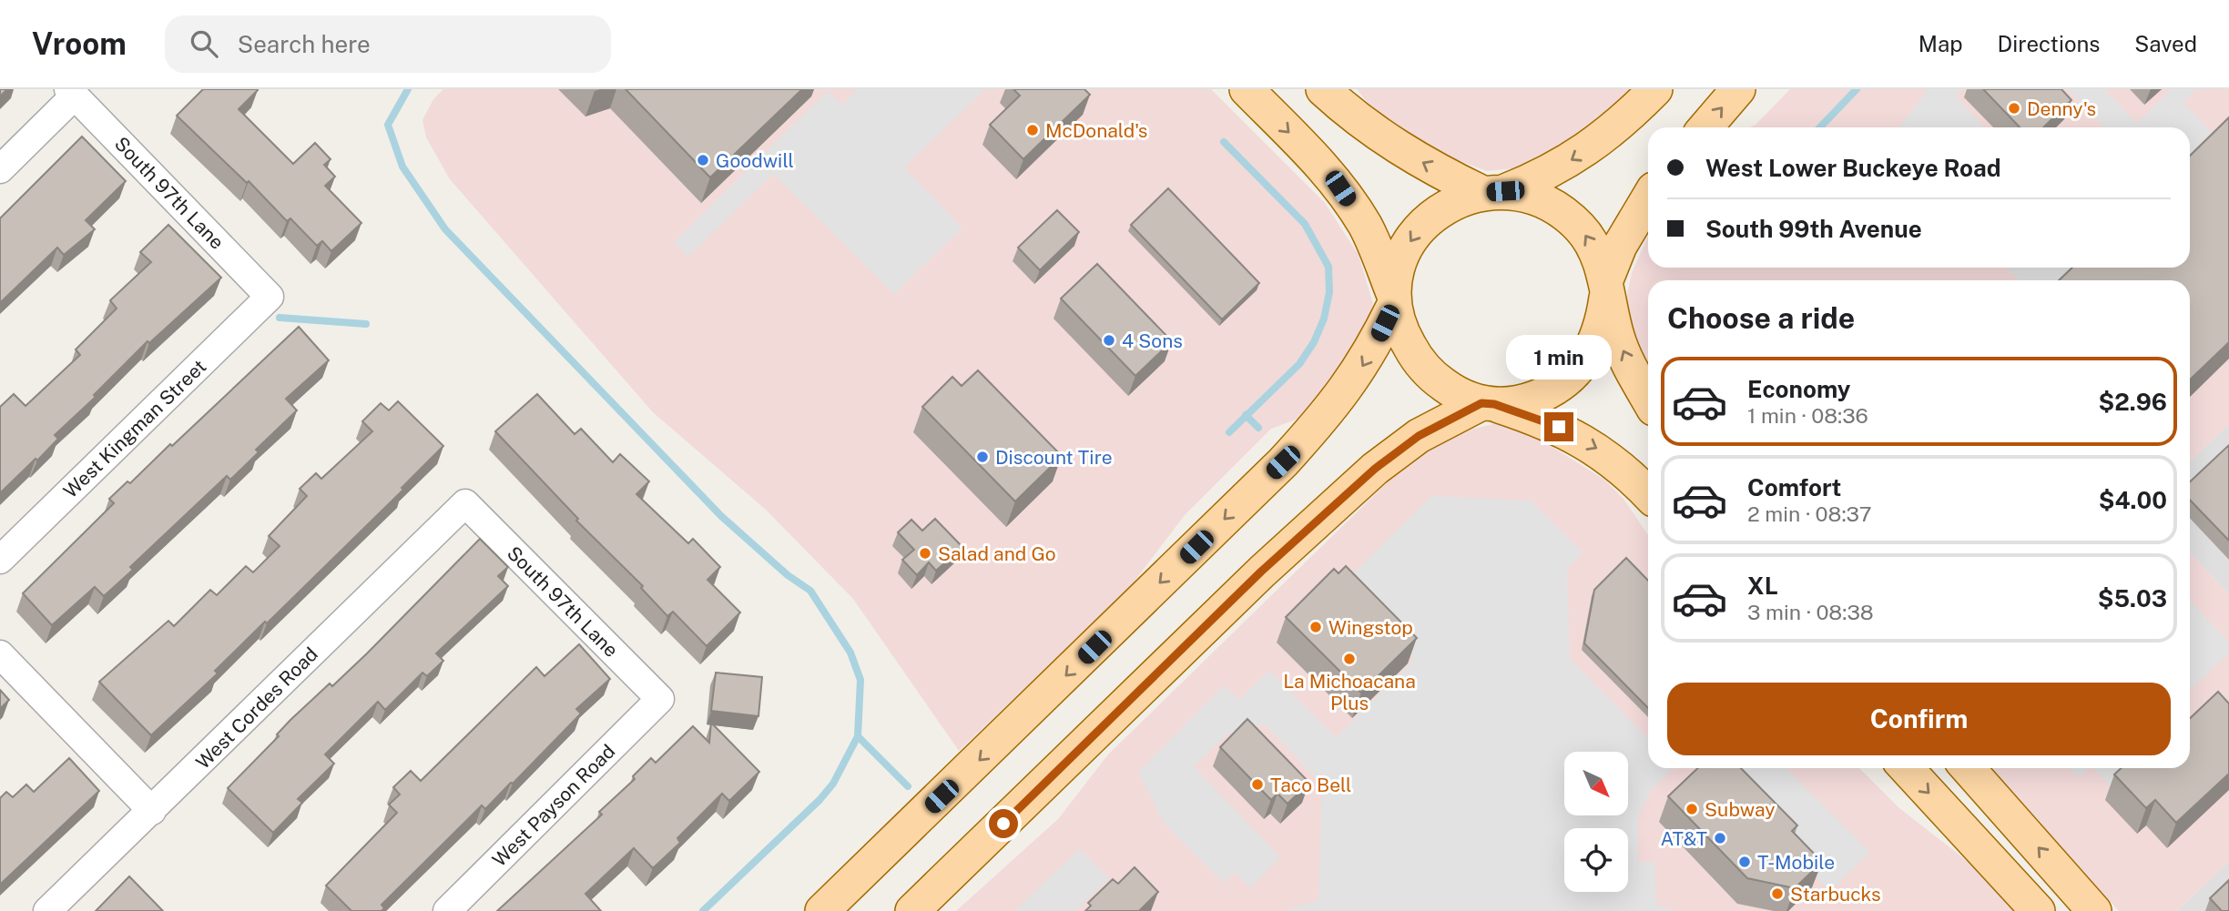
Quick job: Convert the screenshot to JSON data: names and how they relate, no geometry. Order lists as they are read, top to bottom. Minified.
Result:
{"streets":{"street":["South 97th Lane","West Kingman Street","West Cordes Road","West Payson Road"]},"crossings":[["South 97th Lane","West Kingman Street"],["South 97th Lane","West Cordes Road"],["South 97th Lane","West Payson Road"]],"places":["Denny's","McDonald's","Goodwill","4 Sons","Discount Tire","Salad and Go","Wingstop","La Michoacana Plus","Taco Bell","Subway","AT&T","T-Mobile","Starbucks"],"north":"bottom right","page":{"header":"Vroom","search":"Search here","nav":["Map","Directions","Saved"],"banner":["West Lower Buckeye Road","South 99th Avenue"],"heading":"Choose a ride","bubble":"1 min","list":[{"name":"Economy","note":"1 min · 08:36","value":"$2.96"},{"name":"Comfort","note":"2 min · 08:37","value":"$4.00"},{"name":"XL","note":"3 min · 08:38","value":"$5.03"}],"buttons":"Confirm"}}
